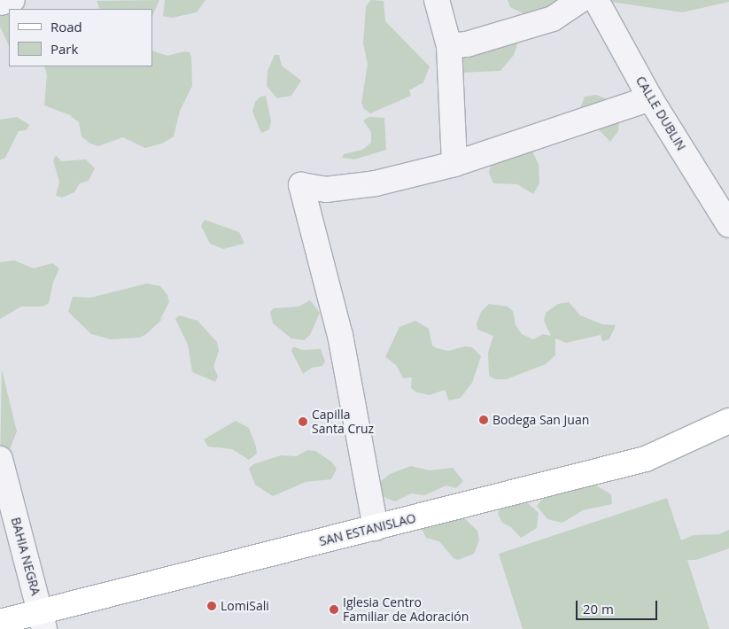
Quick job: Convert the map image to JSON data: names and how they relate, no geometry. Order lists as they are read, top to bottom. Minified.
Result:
{"streets":{"main road":["SAN ESTANISLAO"],"street":["CALLE DUBLIN","BAHIA NEGRA"]},"crossings":[["SAN ESTANISLAO","BAHIA NEGRA"]],"places":["Bodega San Juan","Capilla Santa Cruz","LomiSali","Iglesia Centro Familiar de Adoración"],"legend":["Road","Park"],"scale_bar":"20 m"}
